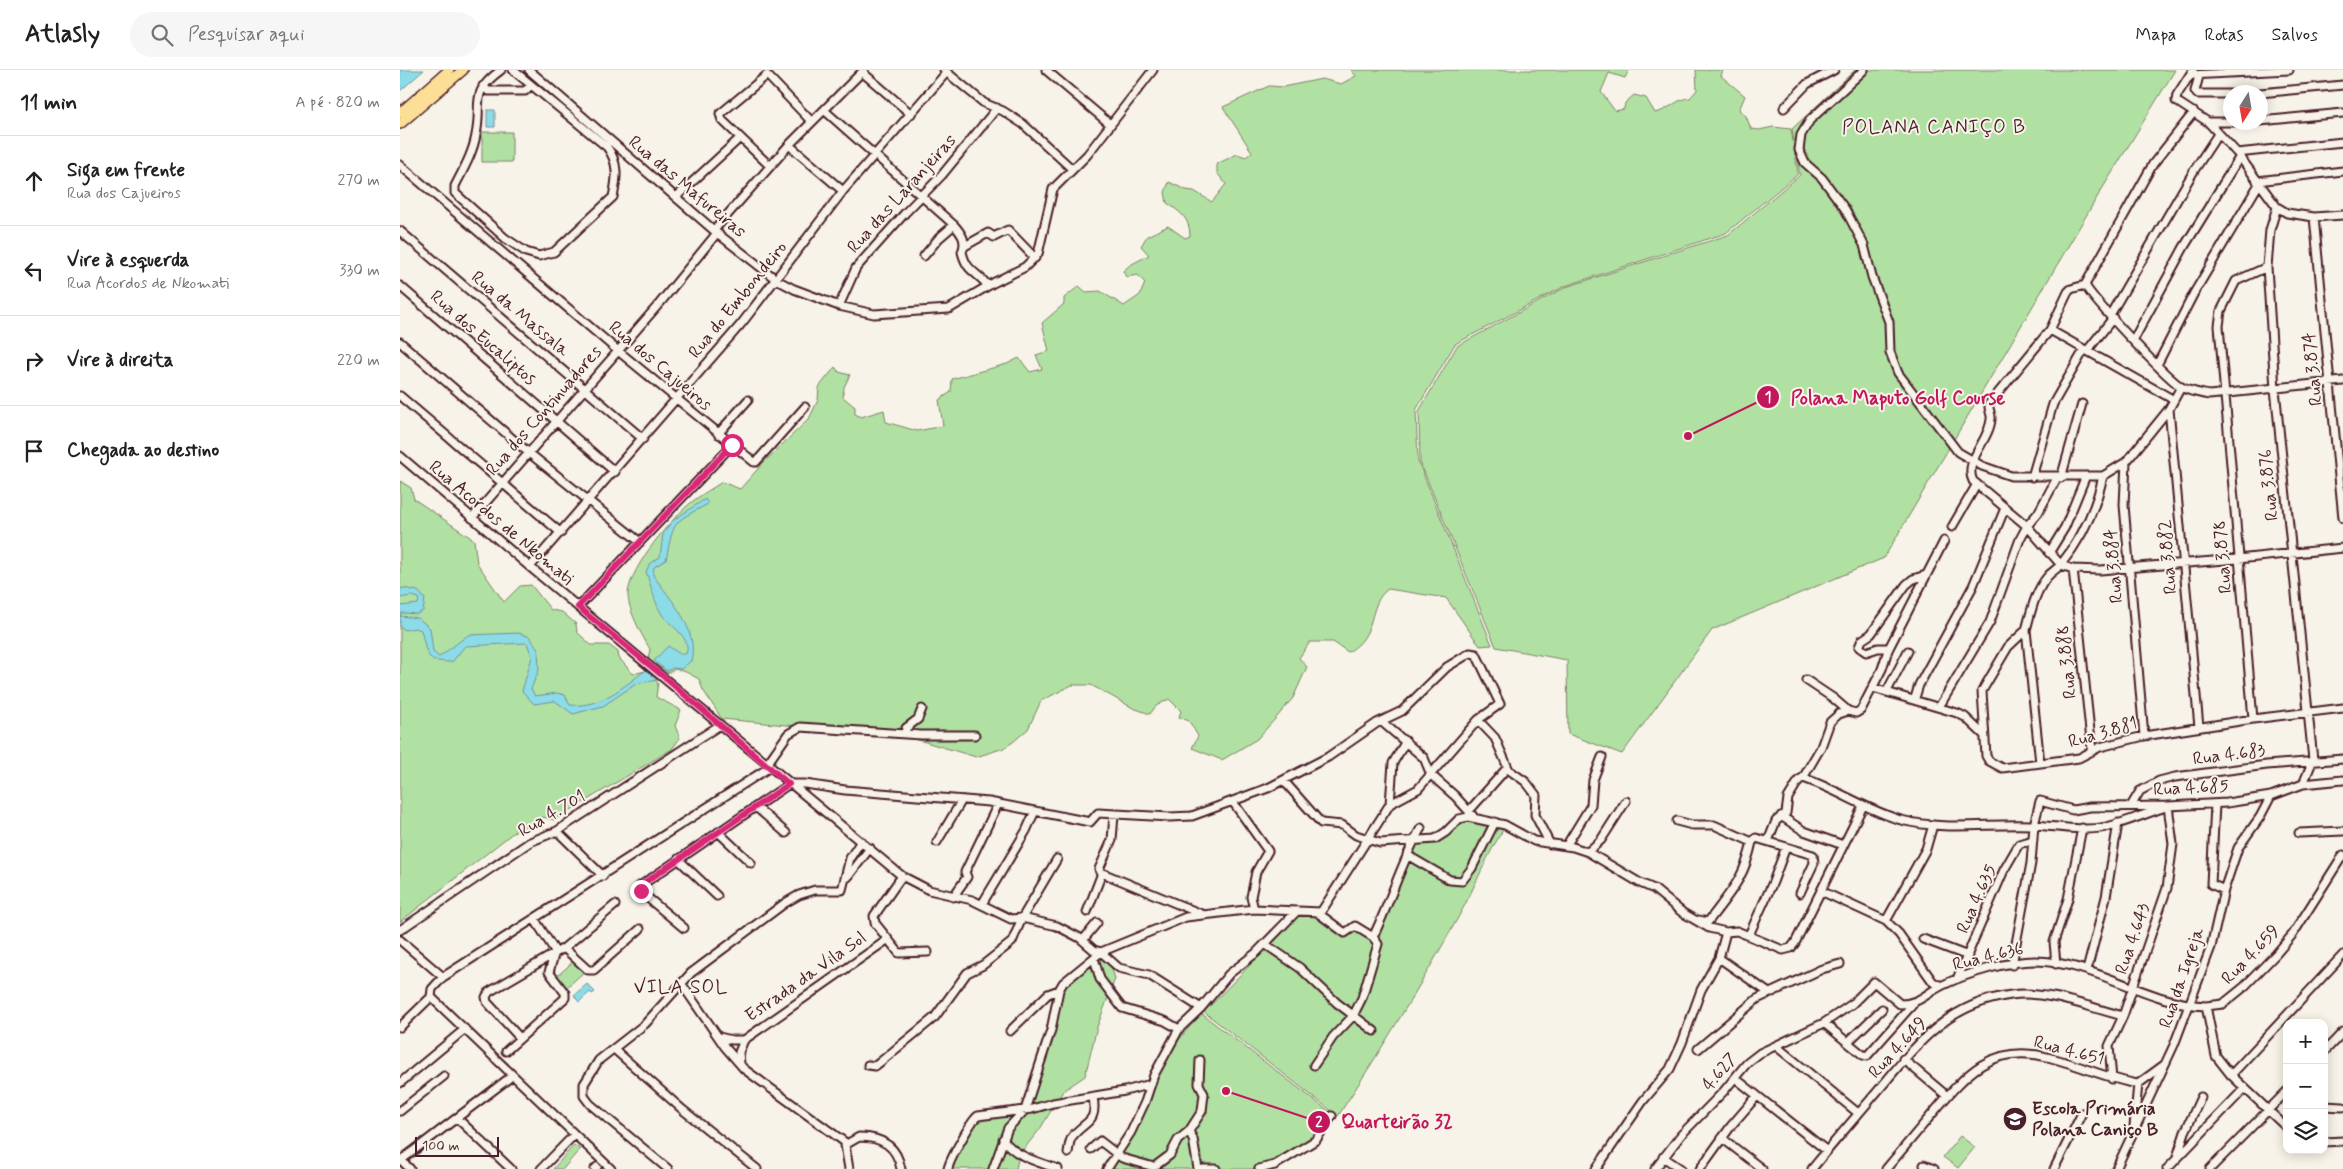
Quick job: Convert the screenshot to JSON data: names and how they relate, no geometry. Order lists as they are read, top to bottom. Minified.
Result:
{"streets":{"street":["Rua das Mafureiras","Rua das Laranjeiras","Rua do Embondeiro","Rua da Massala","Rua dos Eucaliptos","Rua dos Cajueiros","Rua 3.874","Rua dos Continuadores","Rua 3.876","Rua Acordos de Nkomati","Rua 3.882","Rua 3.878","Rua 3.884","Rua 3.888","Rua 3.881","Rua 4.683","Rua 4.685","Rua 4.701","Rua 4.635","Rua 4.643","Rua 4.659","Rua 4.636","Estrada da Vila Sol","Rua da Igreja","Rua 4.649","Rua 4.651","4.627"]},"crossings":[["Rua das Mafureiras","Rua das Laranjeiras"],["Rua das Mafureiras","Rua do Embondeiro"],["Rua das Mafureiras","Rua dos Continuadores"],["Rua do Embondeiro","Rua da Massala"],["Rua do Embondeiro","Rua dos Eucaliptos"],["Rua do Embondeiro","Rua dos Cajueiros"],["Rua do Embondeiro","Rua Acordos de Nkomati"],["Rua da Massala","Rua dos Continuadores"],["Rua dos Eucaliptos","Rua dos Continuadores"],["Rua dos Cajueiros","Rua dos Continuadores"],["Rua dos Continuadores","Rua Acordos de Nkomati"],["Rua 3.876","Rua 3.878"],["Rua 3.876","Rua 3.881"],["Rua 3.876","Rua 4.683"],["Rua Acordos de Nkomati","Rua 4.701"],["Rua 3.882","Rua 3.881"],["Rua 3.878","Rua 3.881"],["Rua 3.884","Rua 3.881"],["Rua 3.888","Rua 3.881"],["Rua 4.683","Rua 4.685"],["Rua 4.685","Rua 4.643"],["Rua 4.685","Rua da Igreja"],["Rua 4.635","Rua 4.636"],["Rua 4.643","Rua 4.636"],["Rua 4.643","Rua 4.649"],["Rua 4.643","Rua 4.651"],["Rua 4.659","Rua 4.636"],["Rua 4.636","Rua da Igreja"],["Rua 4.636","4.627"]],"districts":["POLANA CANIÇO B","VILA SOL"],"places":{"other":["Polana Maputo Golf Course","Quarteirão 32"],"school or university":["Escola Primária Polana Caniço B"]},"scale_bar":"100 m","north":"bottom","page":{"header":"Atlasly","search":"Pesquisar aqui","nav":["Mapa","Rotas","Salvos"],"heading":["11 min","A pé · 820 m"],"list":[["Siga em frente","Rua dos Cajueiros","270 m"],["Vire à esquerda","Rua Acordos de Nkomati","330 m"],["Vire à direita","220 m"],"Chegada ao destino"],"map_buttons":["+","−"],"scale":"100 m"}}
